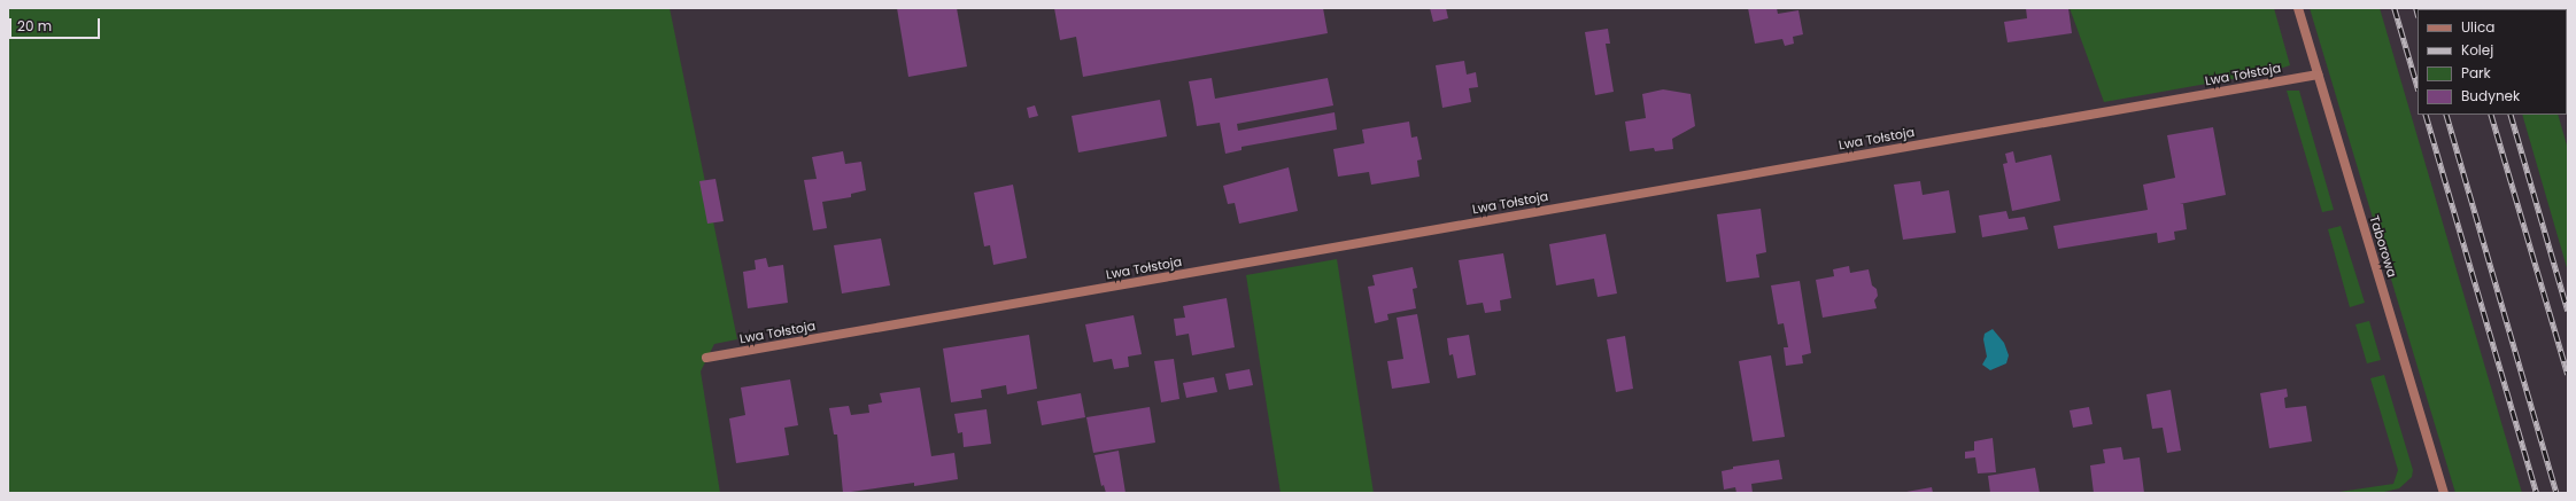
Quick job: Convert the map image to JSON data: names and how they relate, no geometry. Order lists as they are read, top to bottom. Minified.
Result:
{"streets":{"street":["Lwa Tołstoja","Taborowa"]},"crossings":[["Lwa Tołstoja","Taborowa"]],"legend":["Ulica","Kolej","Park","Budynek"],"scale_bar":"20 m"}
